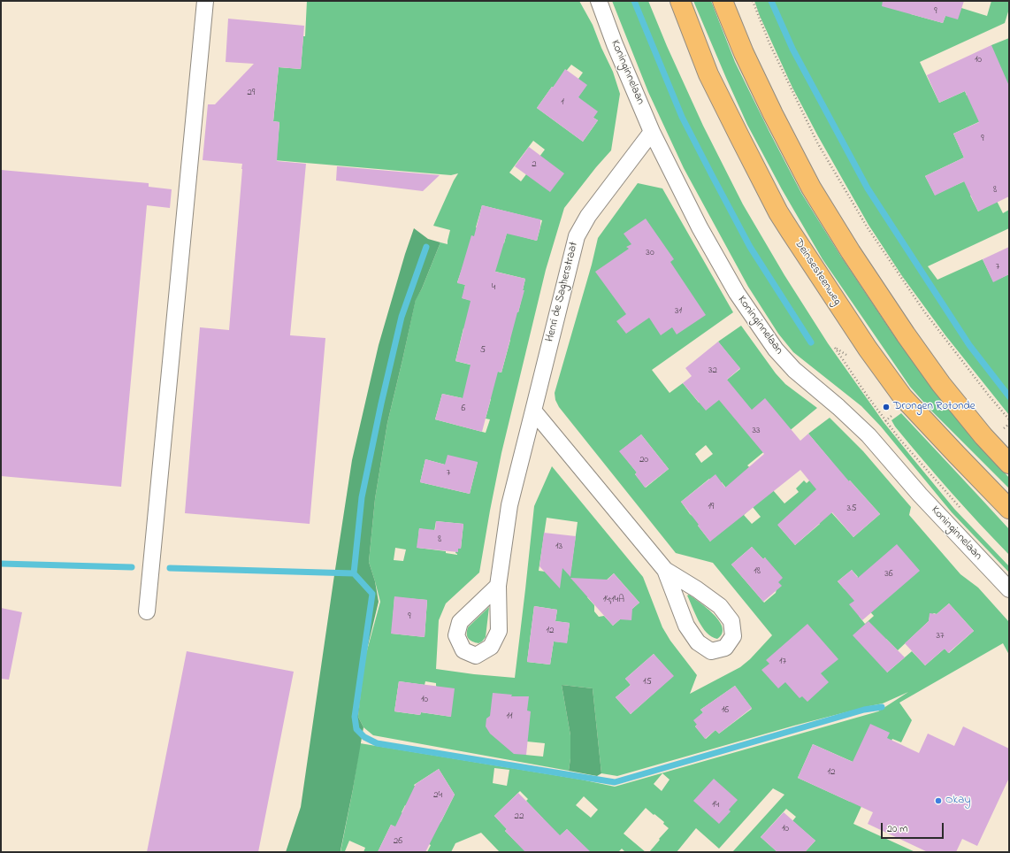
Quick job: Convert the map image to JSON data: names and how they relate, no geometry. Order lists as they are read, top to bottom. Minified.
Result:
{"streets":{"highway":["Deinsesteenweg"],"street":["Koninginnelaan","Henri de Sagherstraat"]},"crossings":[["Koninginnelaan","Henri de Sagherstraat"]],"places":["Drongen Rotonde","Okay"],"house_numbers":["9","10","29","1","9","2","8","30","7","4","31","5","32","6","33","20","7","19","35","8","13","18","36","14;14A","9","12","37","17","15","10","16","11","12","24","14","22","10","26"],"scale_bar":"20 m"}
